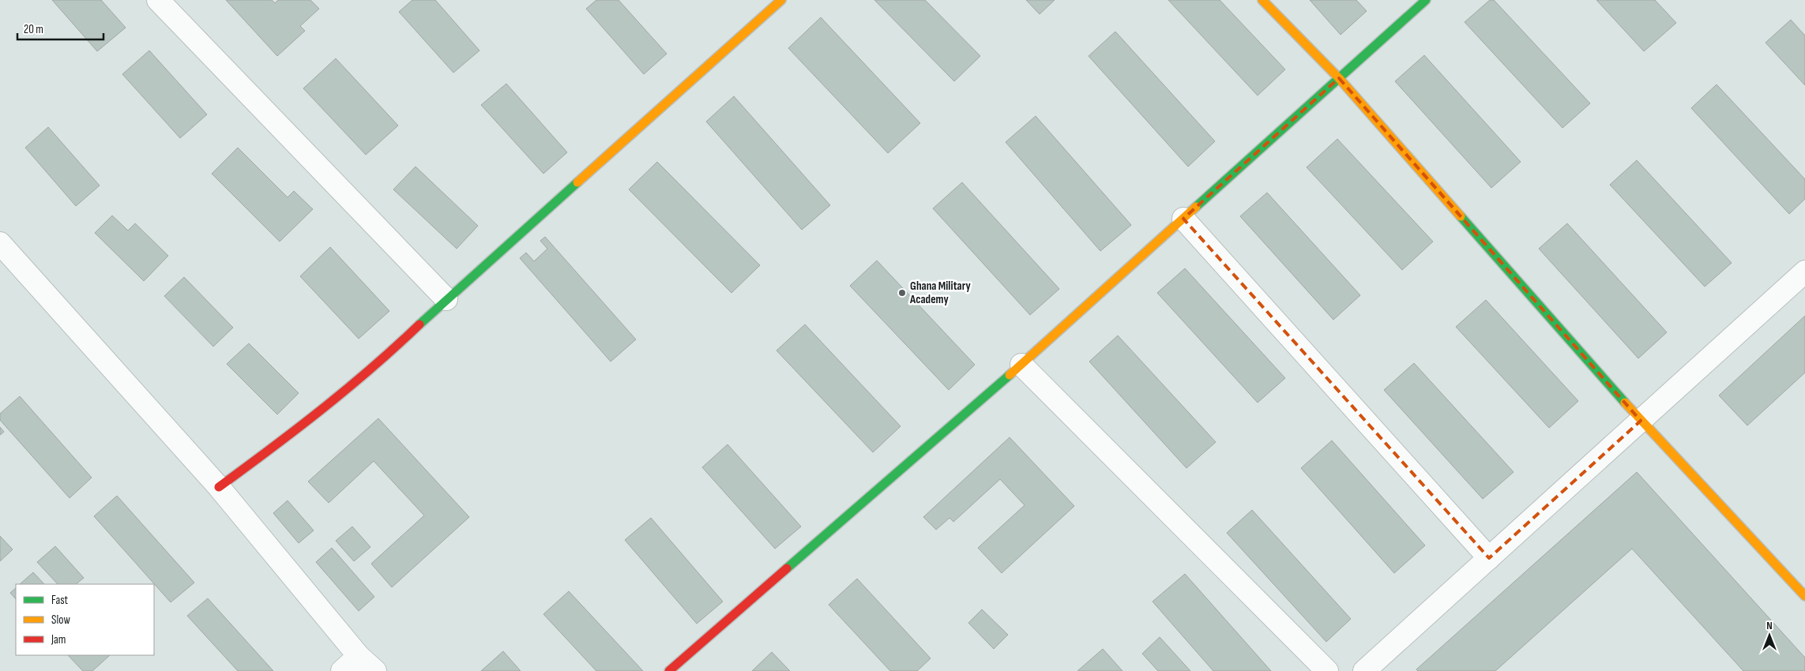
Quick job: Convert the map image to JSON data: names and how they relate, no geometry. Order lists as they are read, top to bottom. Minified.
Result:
{"places":["Ghana Military Academy"],"legend":["Fast","Slow","Jam"],"scale_bar":"20 m","north":"top"}
